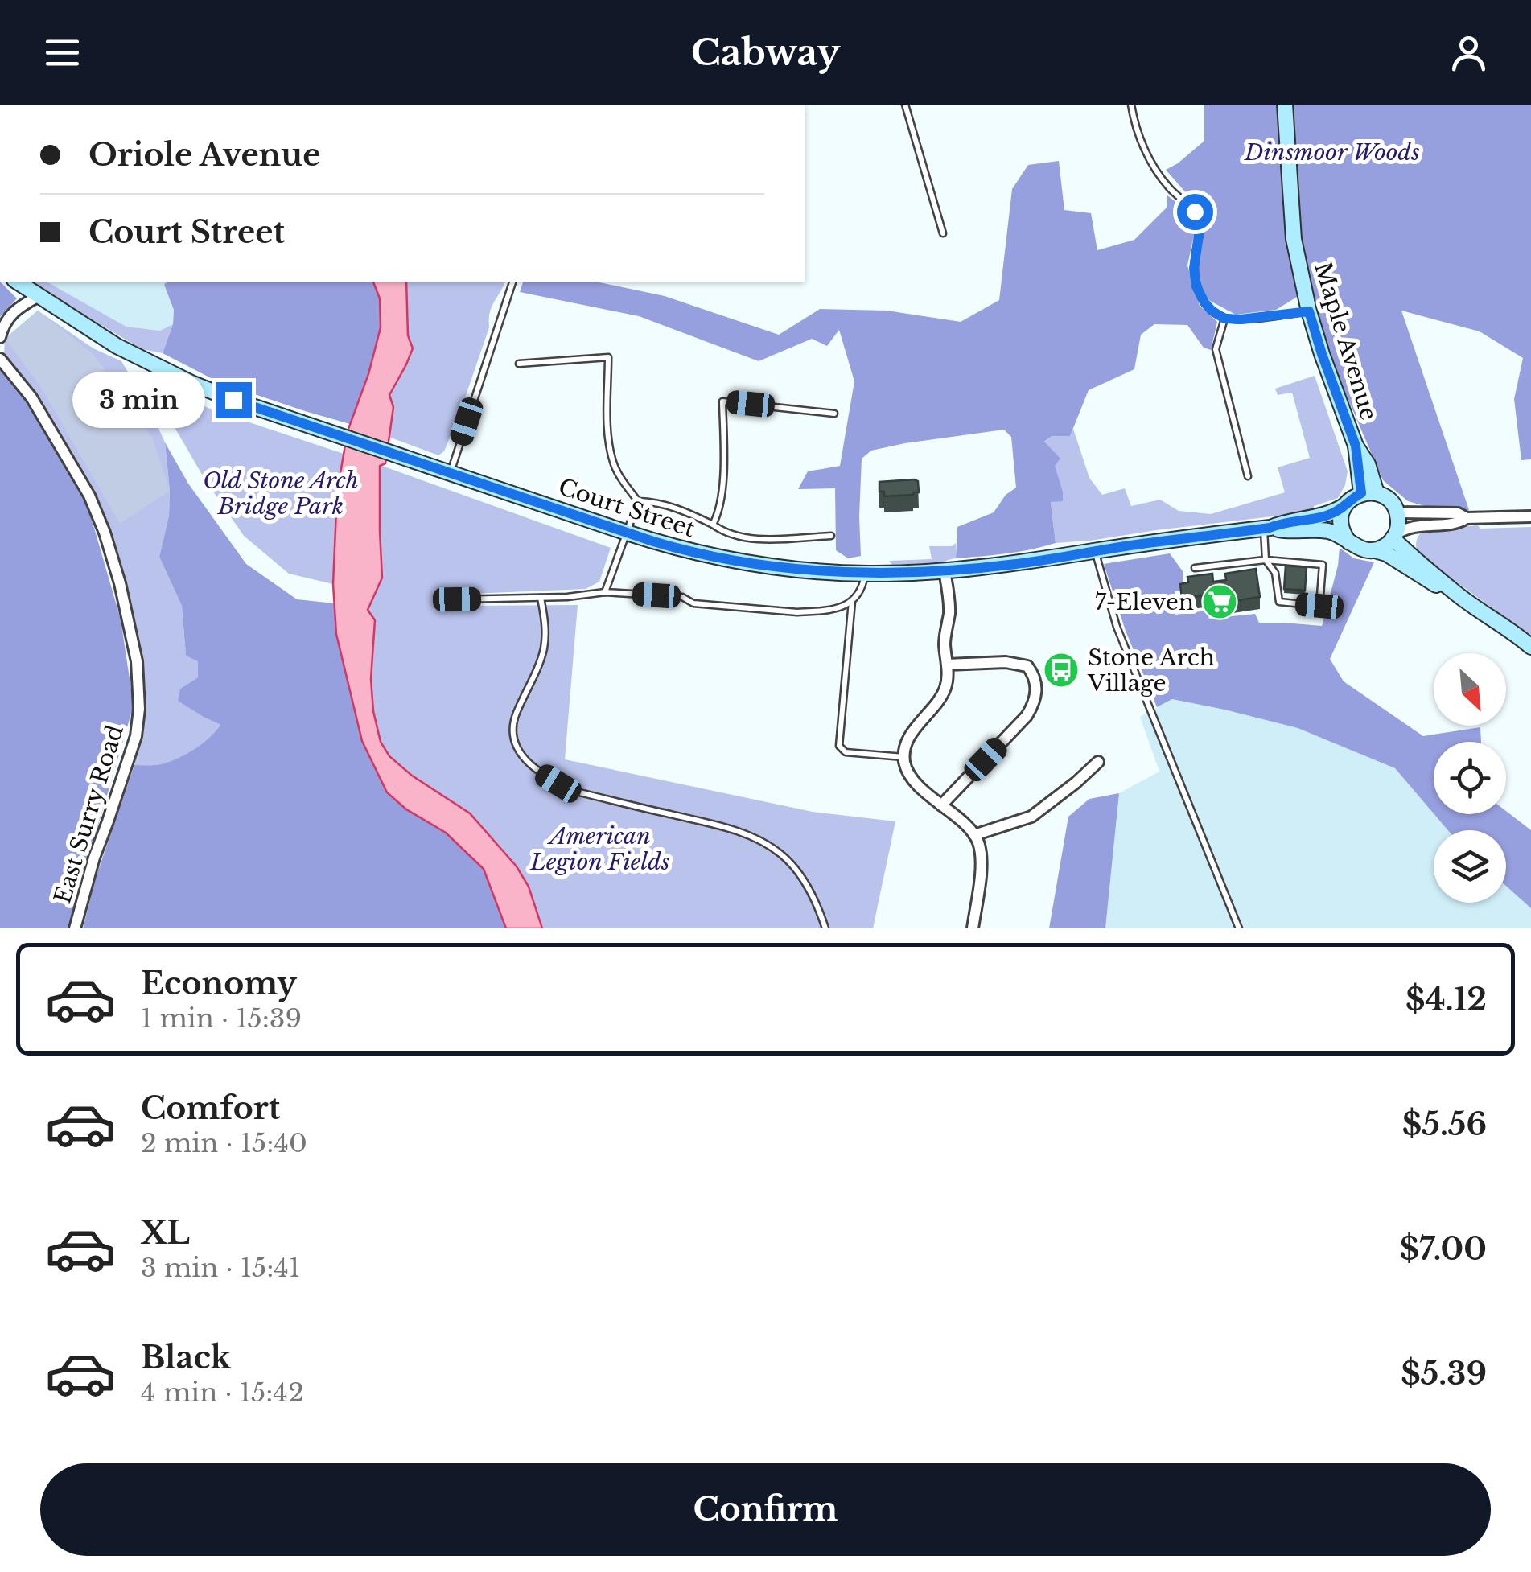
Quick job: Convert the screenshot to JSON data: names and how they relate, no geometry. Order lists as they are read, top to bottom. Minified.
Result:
{"streets":{"main road":["Maple Avenue","Court Street"],"street":["East Surry Road"]},"crossings":[["Maple Avenue","Court Street"]],"parks":["Dinsmoor Woods","Old Stone Arch Bridge Park","American Legion Fields"],"places":{"supermarket":["7-Eleven"],"bus stop":["Stone Arch Village"]},"north":"bottom right","page":{"header":"Cabway","banner":["Oriole Avenue","Court Street"],"bubble":"3 min","list":[{"name":"Economy","note":"1 min · 15:39","value":"$4.12"},{"name":"Comfort","note":"2 min · 15:40","value":"$5.56"},{"name":"XL","note":"3 min · 15:41","value":"$7.00"},{"name":"Black","note":"4 min · 15:42","value":"$5.39"}],"buttons":"Confirm"}}
